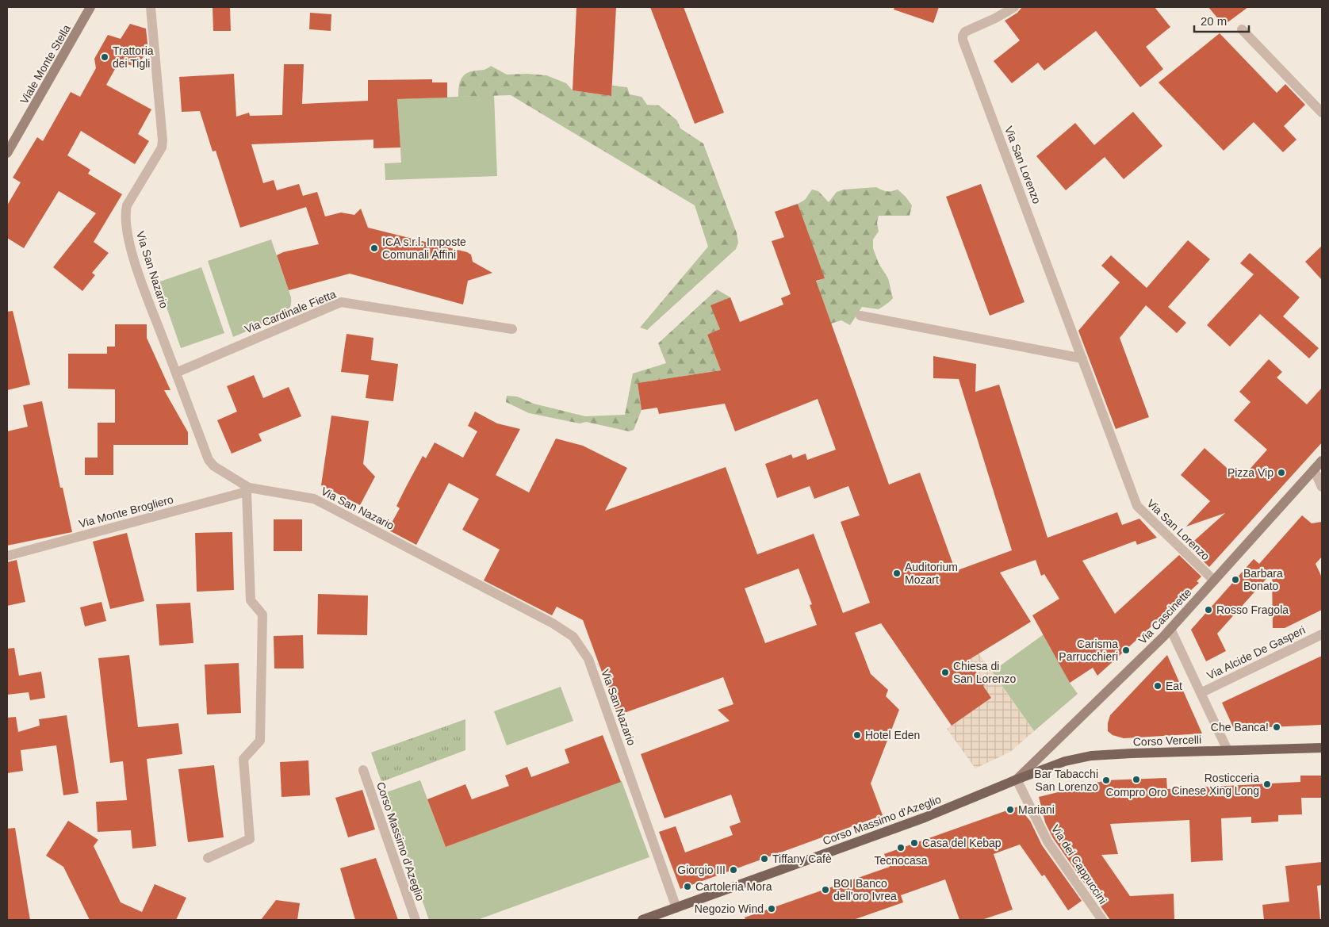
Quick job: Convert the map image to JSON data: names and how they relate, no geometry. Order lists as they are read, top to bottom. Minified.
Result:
{"streets":{"main road":["Viale Monte Stella","Via Cascinette","Corso Vercelli","Corso Massimo d'Azeglio"],"street":["Via San Lorenzo","Via San Nazario","Via Cardinale Fietta","Via Monte Brogliero","Via Alcide De Gasperi","Via dei Cappuccini"]},"crossings":[["Via San Lorenzo","Via Cascinette"],["Via San Nazario","Via Cardinale Fietta"],["Via San Nazario","Via Monte Brogliero"],["Via San Nazario","Corso Massimo d'Azeglio"],["Via Cascinette","Corso Vercelli"],["Via Cascinette","Corso Massimo d'Azeglio"],["Via Cascinette","Via dei Cappuccini"],["Corso Vercelli","Corso Massimo d'Azeglio"],["Corso Vercelli","Via dei Cappuccini"],["Corso Massimo d'Azeglio","Via dei Cappuccini"]],"places":["Trattoria dei Tigli","ICA s.r.l. Imposte Comunali Affini","Pizza Vip","Auditorium Mozart","Barbara Bonato","Rosso Fragola","Carisma Parrucchieri","Chiesa di San Lorenzo","Eat","Che Banca!","Hotel Eden","Compro Oro","Bar Tabacchi San Lorenzo","Rosticceria Cinese Xing Long","Mariani","Casa del Kebap","Tecnocasa","Tiffany Cafè","Giorgio III","Cartoleria Mora","BOI Banco dell'oro Ivrea","Negozio Wind"],"scale_bar":"20 m"}
